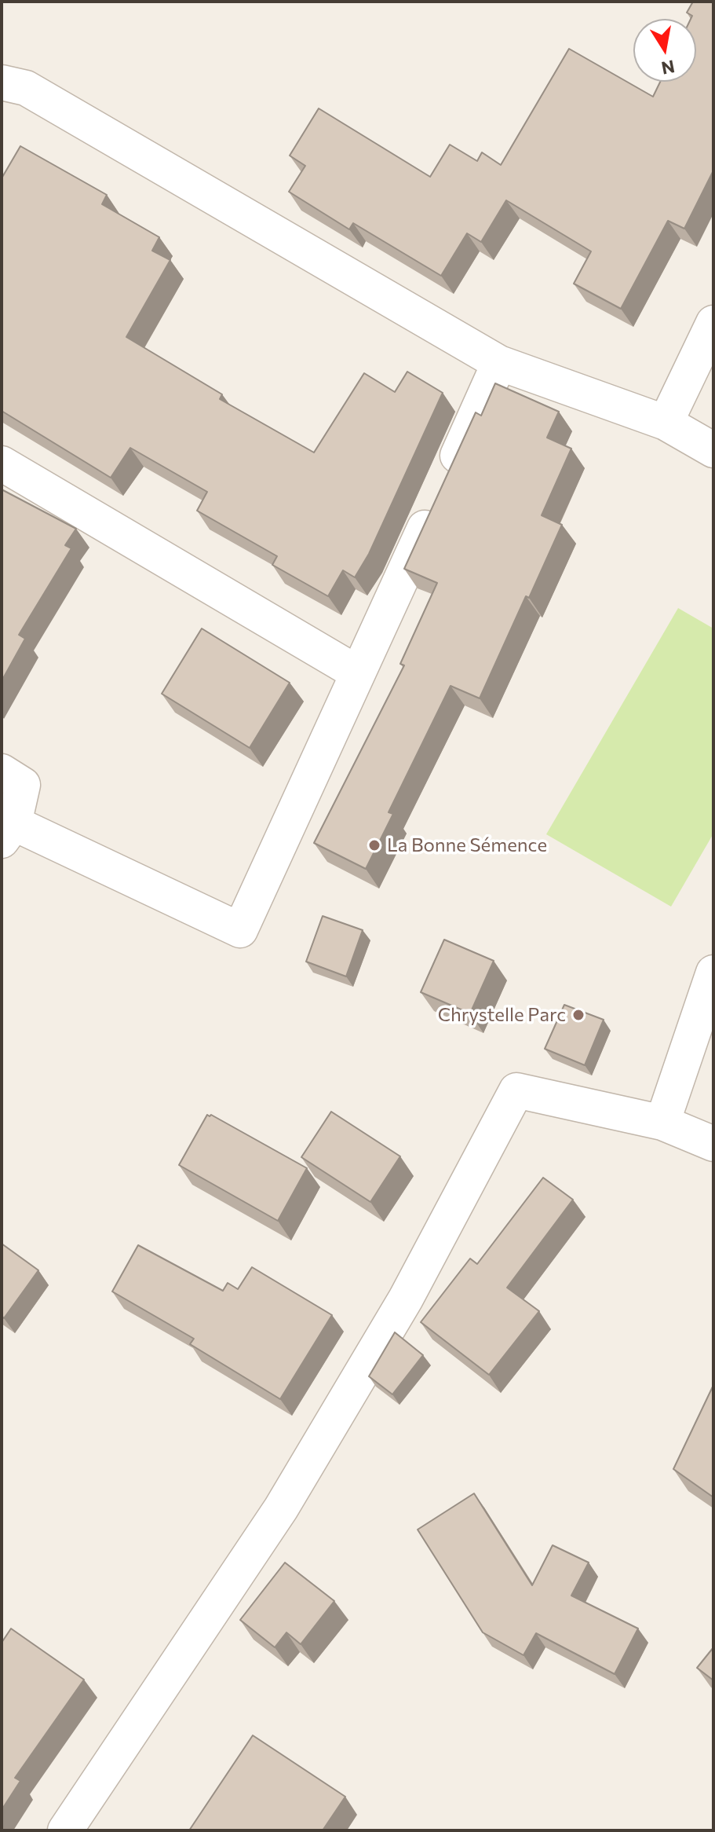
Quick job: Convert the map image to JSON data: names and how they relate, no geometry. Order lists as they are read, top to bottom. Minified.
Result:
{"places":["La Bonne Sémence","Chrystelle Parc"],"north":"bottom"}
